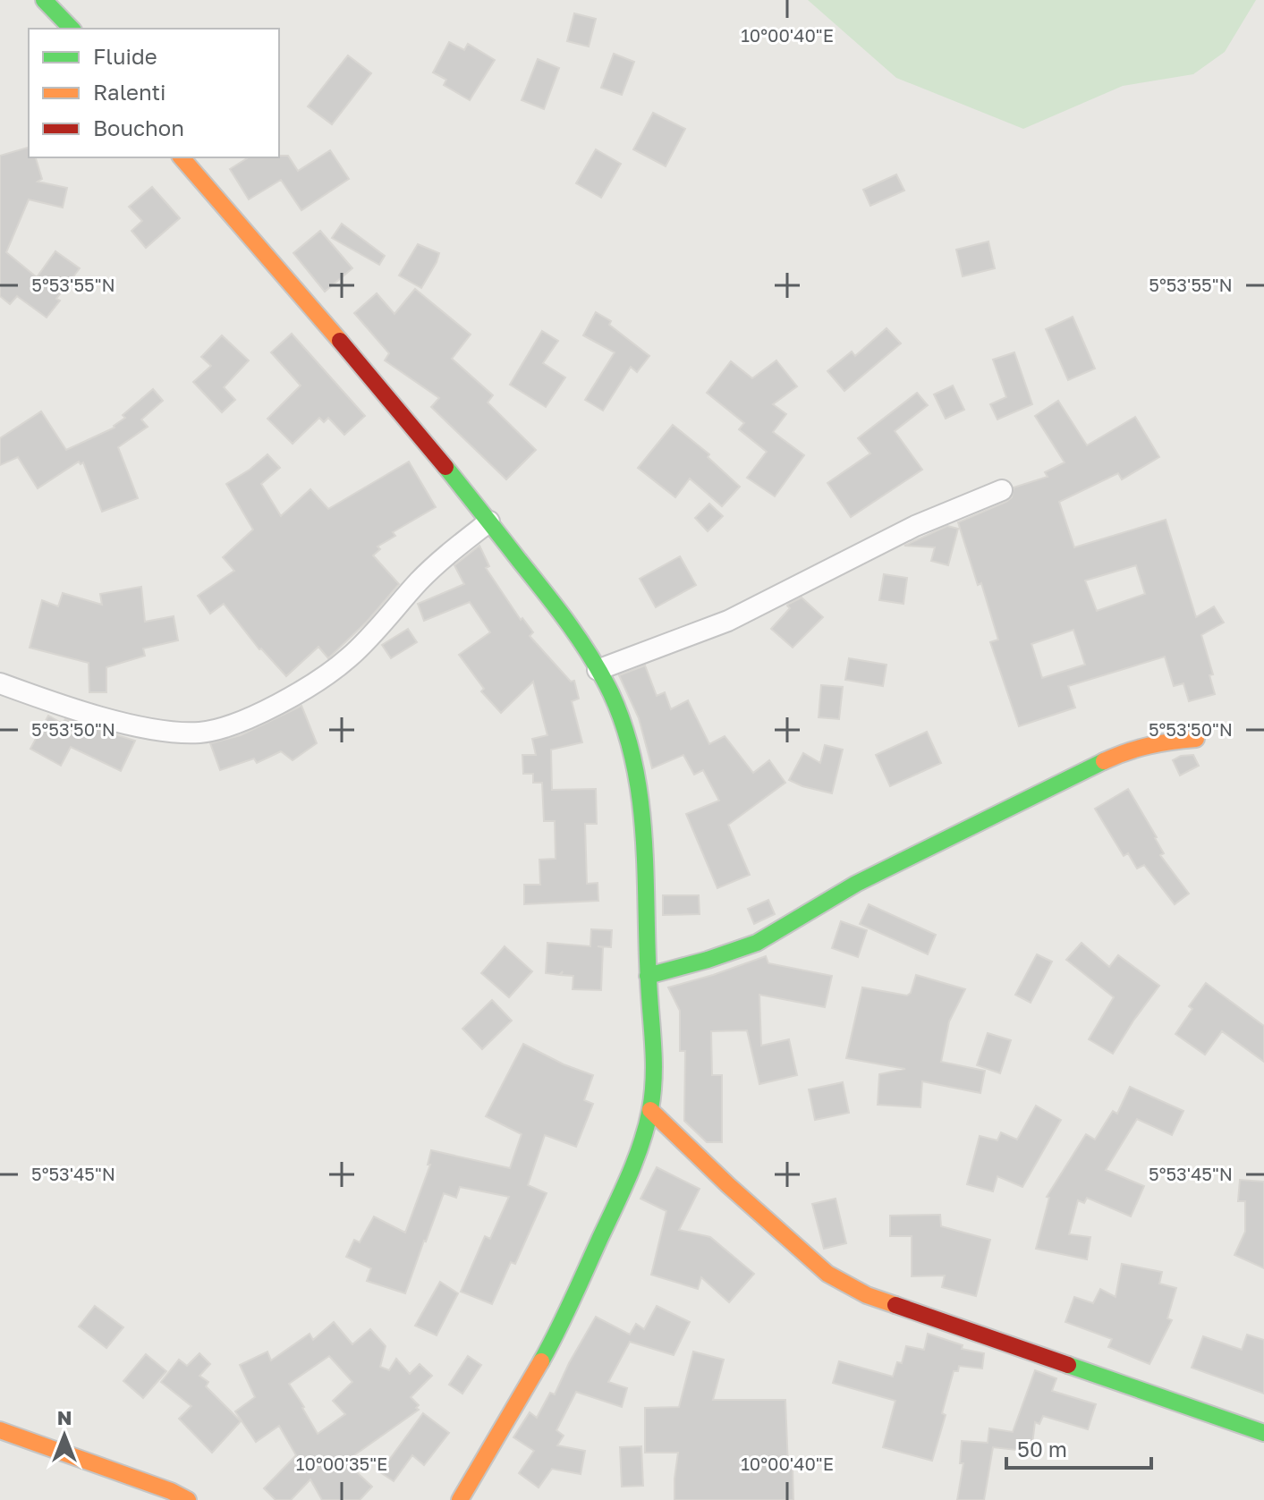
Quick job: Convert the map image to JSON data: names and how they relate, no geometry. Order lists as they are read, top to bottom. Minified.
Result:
{"legend":["Fluide","Ralenti","Bouchon"],"scale_bar":"50 m","north":"top","coordinates":["10°00'40\"E","5°53'55\"N","5°53'50\"N","5°53'45\"N","10°00'35\"E"]}
